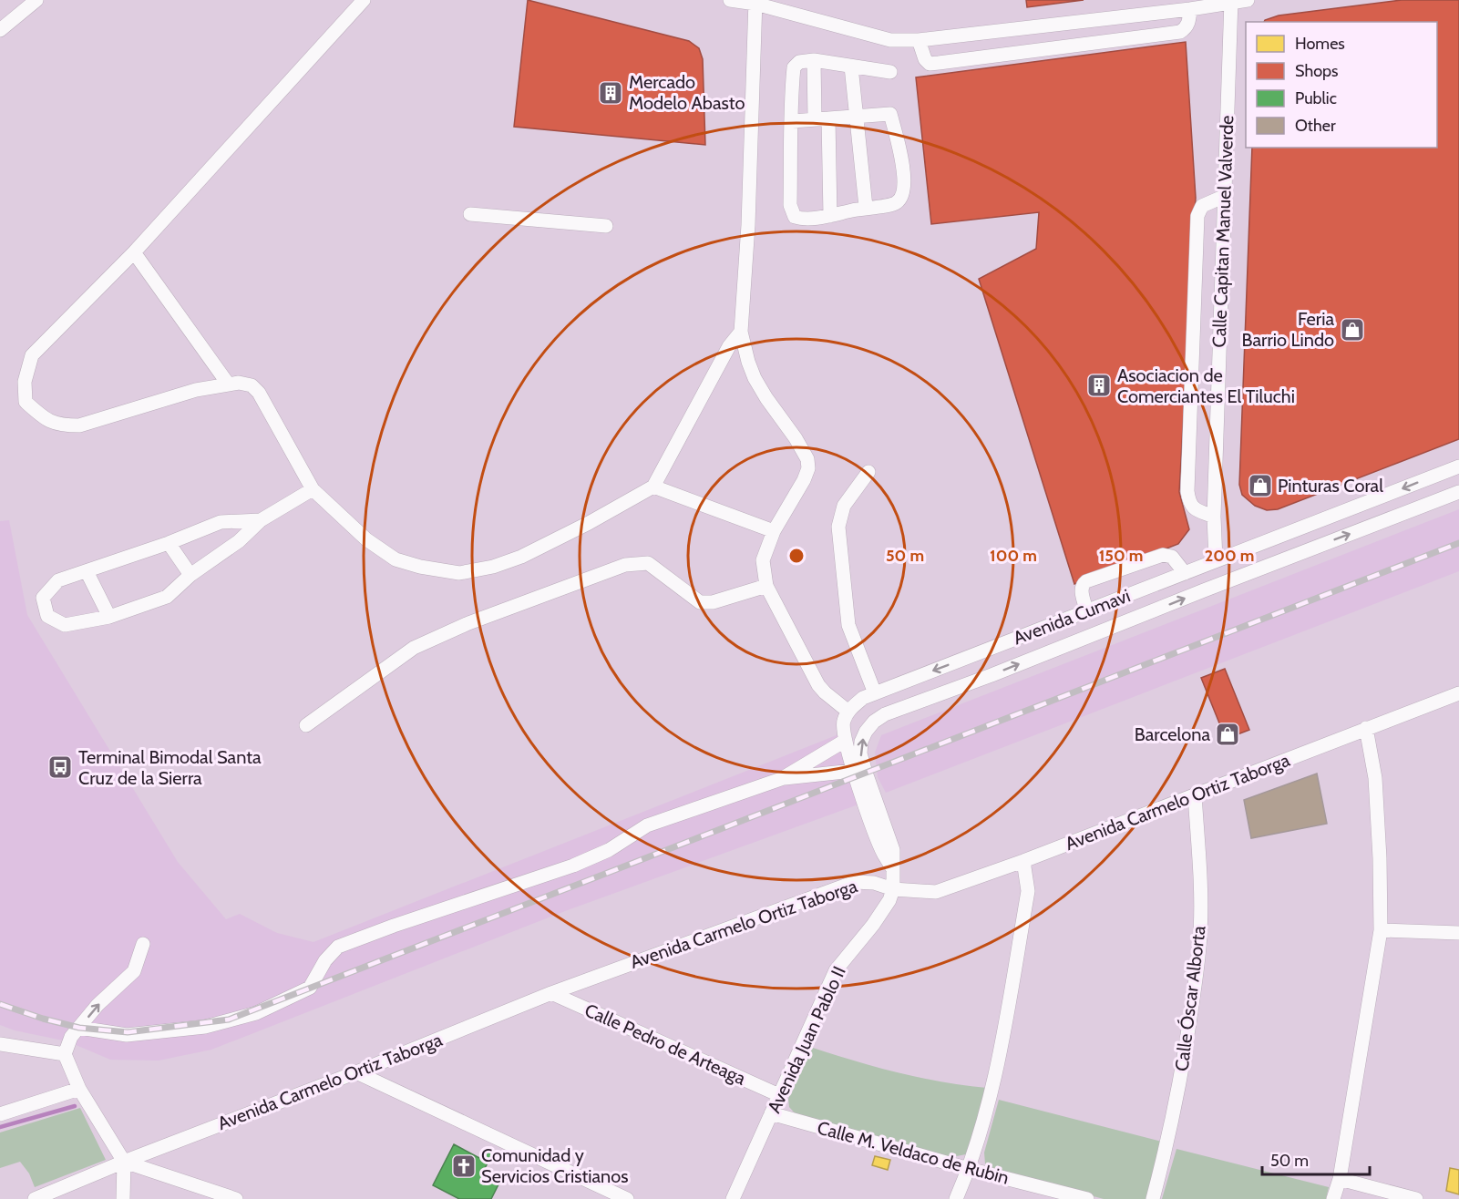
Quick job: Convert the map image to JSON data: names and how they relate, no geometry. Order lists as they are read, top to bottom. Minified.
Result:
{"streets":{"street":["Calle Capitan Manuel Valverde","Avenida Cumavi","Avenida Carmelo Ortiz Taborga","Calle Óscar Alborta","Avenida Juan Pablo II","Calle Pedro de Arteaga","Calle M. Veldaco de Rubin"]},"crossings":[["Calle Capitan Manuel Valverde","Avenida Cumavi"],["Avenida Cumavi","Avenida Carmelo Ortiz Taborga"],["Avenida Cumavi","Avenida Juan Pablo II"],["Avenida Carmelo Ortiz Taborga","Calle Óscar Alborta"],["Avenida Carmelo Ortiz Taborga","Avenida Juan Pablo II"],["Avenida Carmelo Ortiz Taborga","Calle Pedro de Arteaga"],["Avenida Juan Pablo II","Calle Pedro de Arteaga"],["Avenida Juan Pablo II","Calle M. Veldaco de Rubin"]],"places":{"building":["Mercado Modelo Abasto","Asociacion de Comerciantes El Tiluchi"],"shop":["Feria Barrio Lindo","Pinturas Coral","Barcelona"],"bus stop":["Terminal Bimodal Santa Cruz de la Sierra"],"church":["Comunidad y Servicios Cristianos"]},"legend":["Homes","Shops","Public","Other"],"scale_bar":"50 m","rings":["50 m","100 m","150 m","200 m"]}
